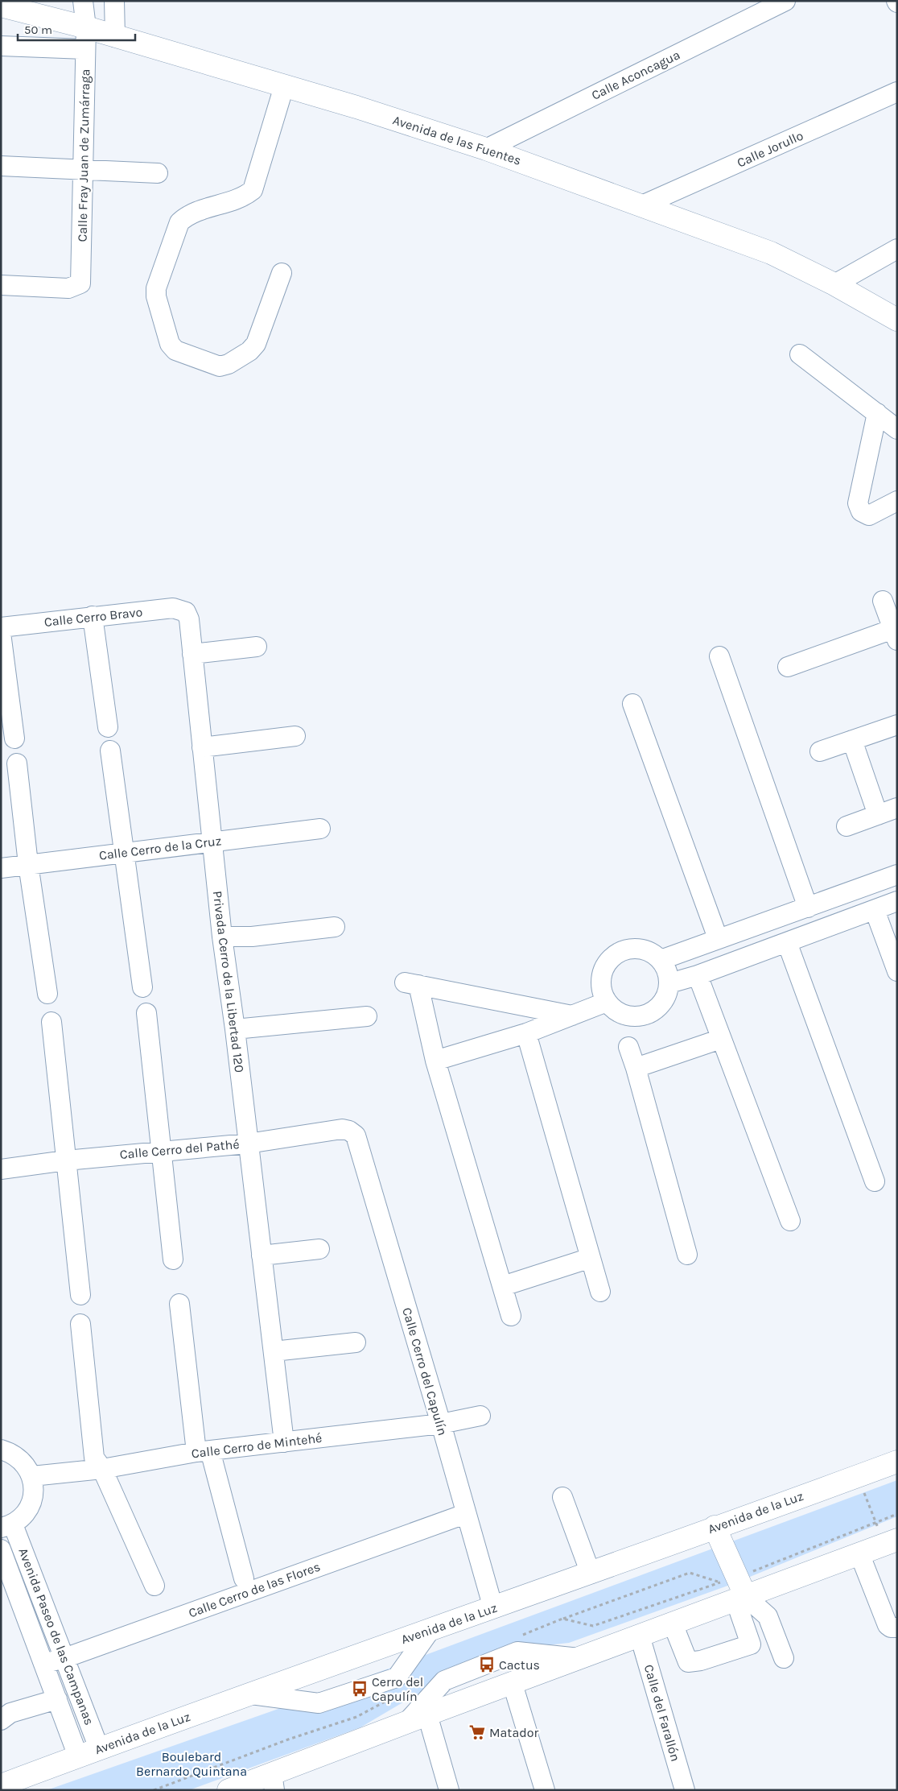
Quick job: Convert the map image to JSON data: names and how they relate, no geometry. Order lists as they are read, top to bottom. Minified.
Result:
{"streets":{"main road":["Avenida de las Fuentes","Avenida de la Luz"],"street":["Calle Aconcagua","Calle Jorullo","Calle Fray Juan de Zumárraga","Calle Cerro Bravo","Calle Cerro de la Cruz","Privada Cerro de la Libertad 120","Calle Cerro del Pathé","Calle Cerro del Capulín","Calle Cerro de Mintehé","Calle Cerro de las Flores","Avenida Paseo de las Campanas","Calle del Farallón"]},"crossings":[["Calle Aconcagua","Avenida de las Fuentes"],["Avenida de las Fuentes","Calle Jorullo"],["Avenida de las Fuentes","Calle Fray Juan de Zumárraga"],["Calle Cerro Bravo","Privada Cerro de la Libertad 120"],["Calle Cerro de la Cruz","Privada Cerro de la Libertad 120"],["Privada Cerro de la Libertad 120","Calle Cerro del Pathé"],["Privada Cerro de la Libertad 120","Calle Cerro de Mintehé"],["Calle Cerro del Pathé","Calle Cerro del Capulín"],["Calle Cerro del Capulín","Calle Cerro de Mintehé"],["Calle Cerro del Capulín","Avenida de la Luz"],["Calle Cerro del Capulín","Calle Cerro de las Flores"],["Avenida de la Luz","Avenida Paseo de las Campanas"],["Calle Cerro de las Flores","Avenida Paseo de las Campanas"]],"parks":["Boulebard Bernardo Quintana"],"places":{"bus stop":["Cactus","Cerro del Capulín"],"supermarket":["Matador"]},"scale_bar":"50 m"}
